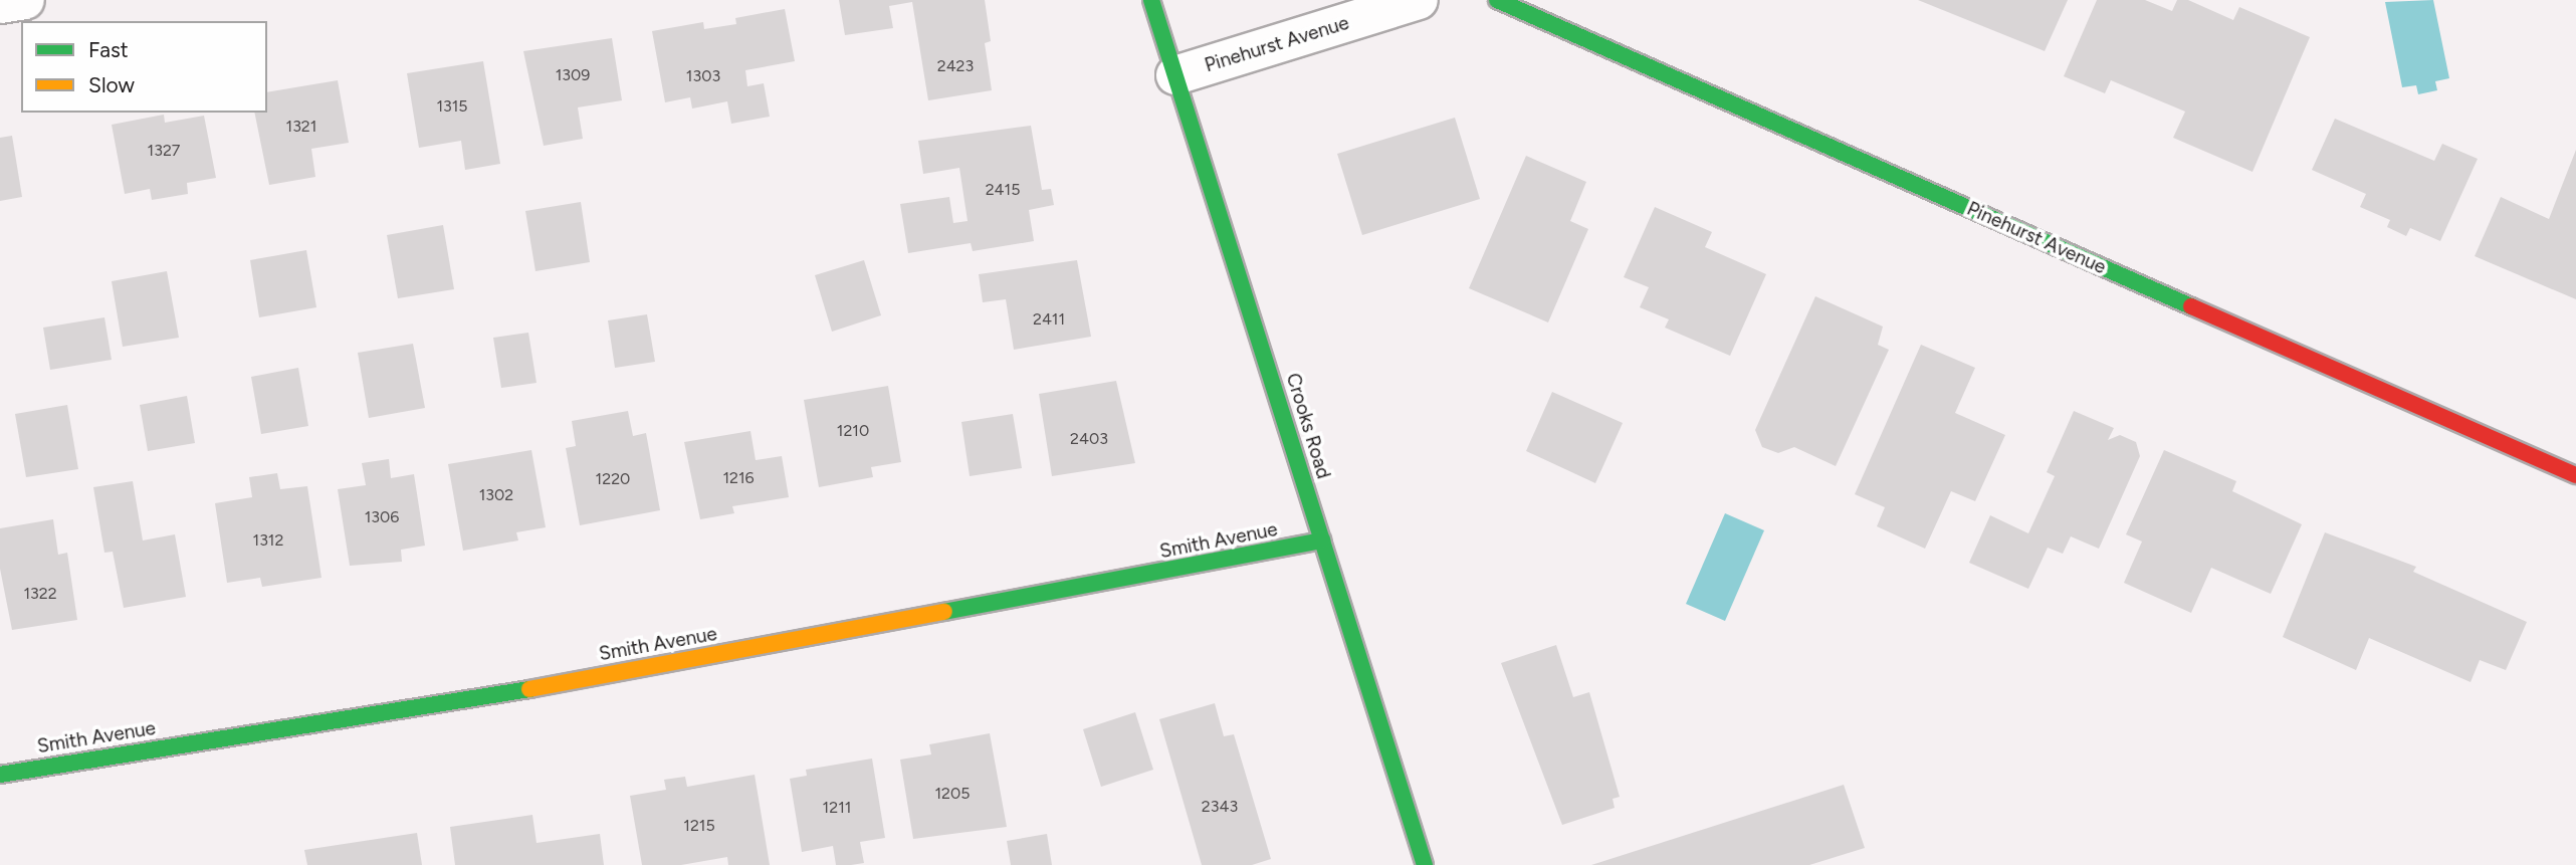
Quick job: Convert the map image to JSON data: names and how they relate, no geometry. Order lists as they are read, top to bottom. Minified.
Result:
{"streets":{"street":["Pinehurst Avenue","Crooks Road","Smith Avenue"]},"crossings":[["Pinehurst Avenue","Crooks Road"],["Crooks Road","Smith Avenue"]],"house_numbers":["2423","1309","1303","1315","1321","1327","2415","2411","1210","2403","1216","1220","1302","1306","1312","1322","1205","2343","1211","1215"],"legend":["Fast","Slow"]}
